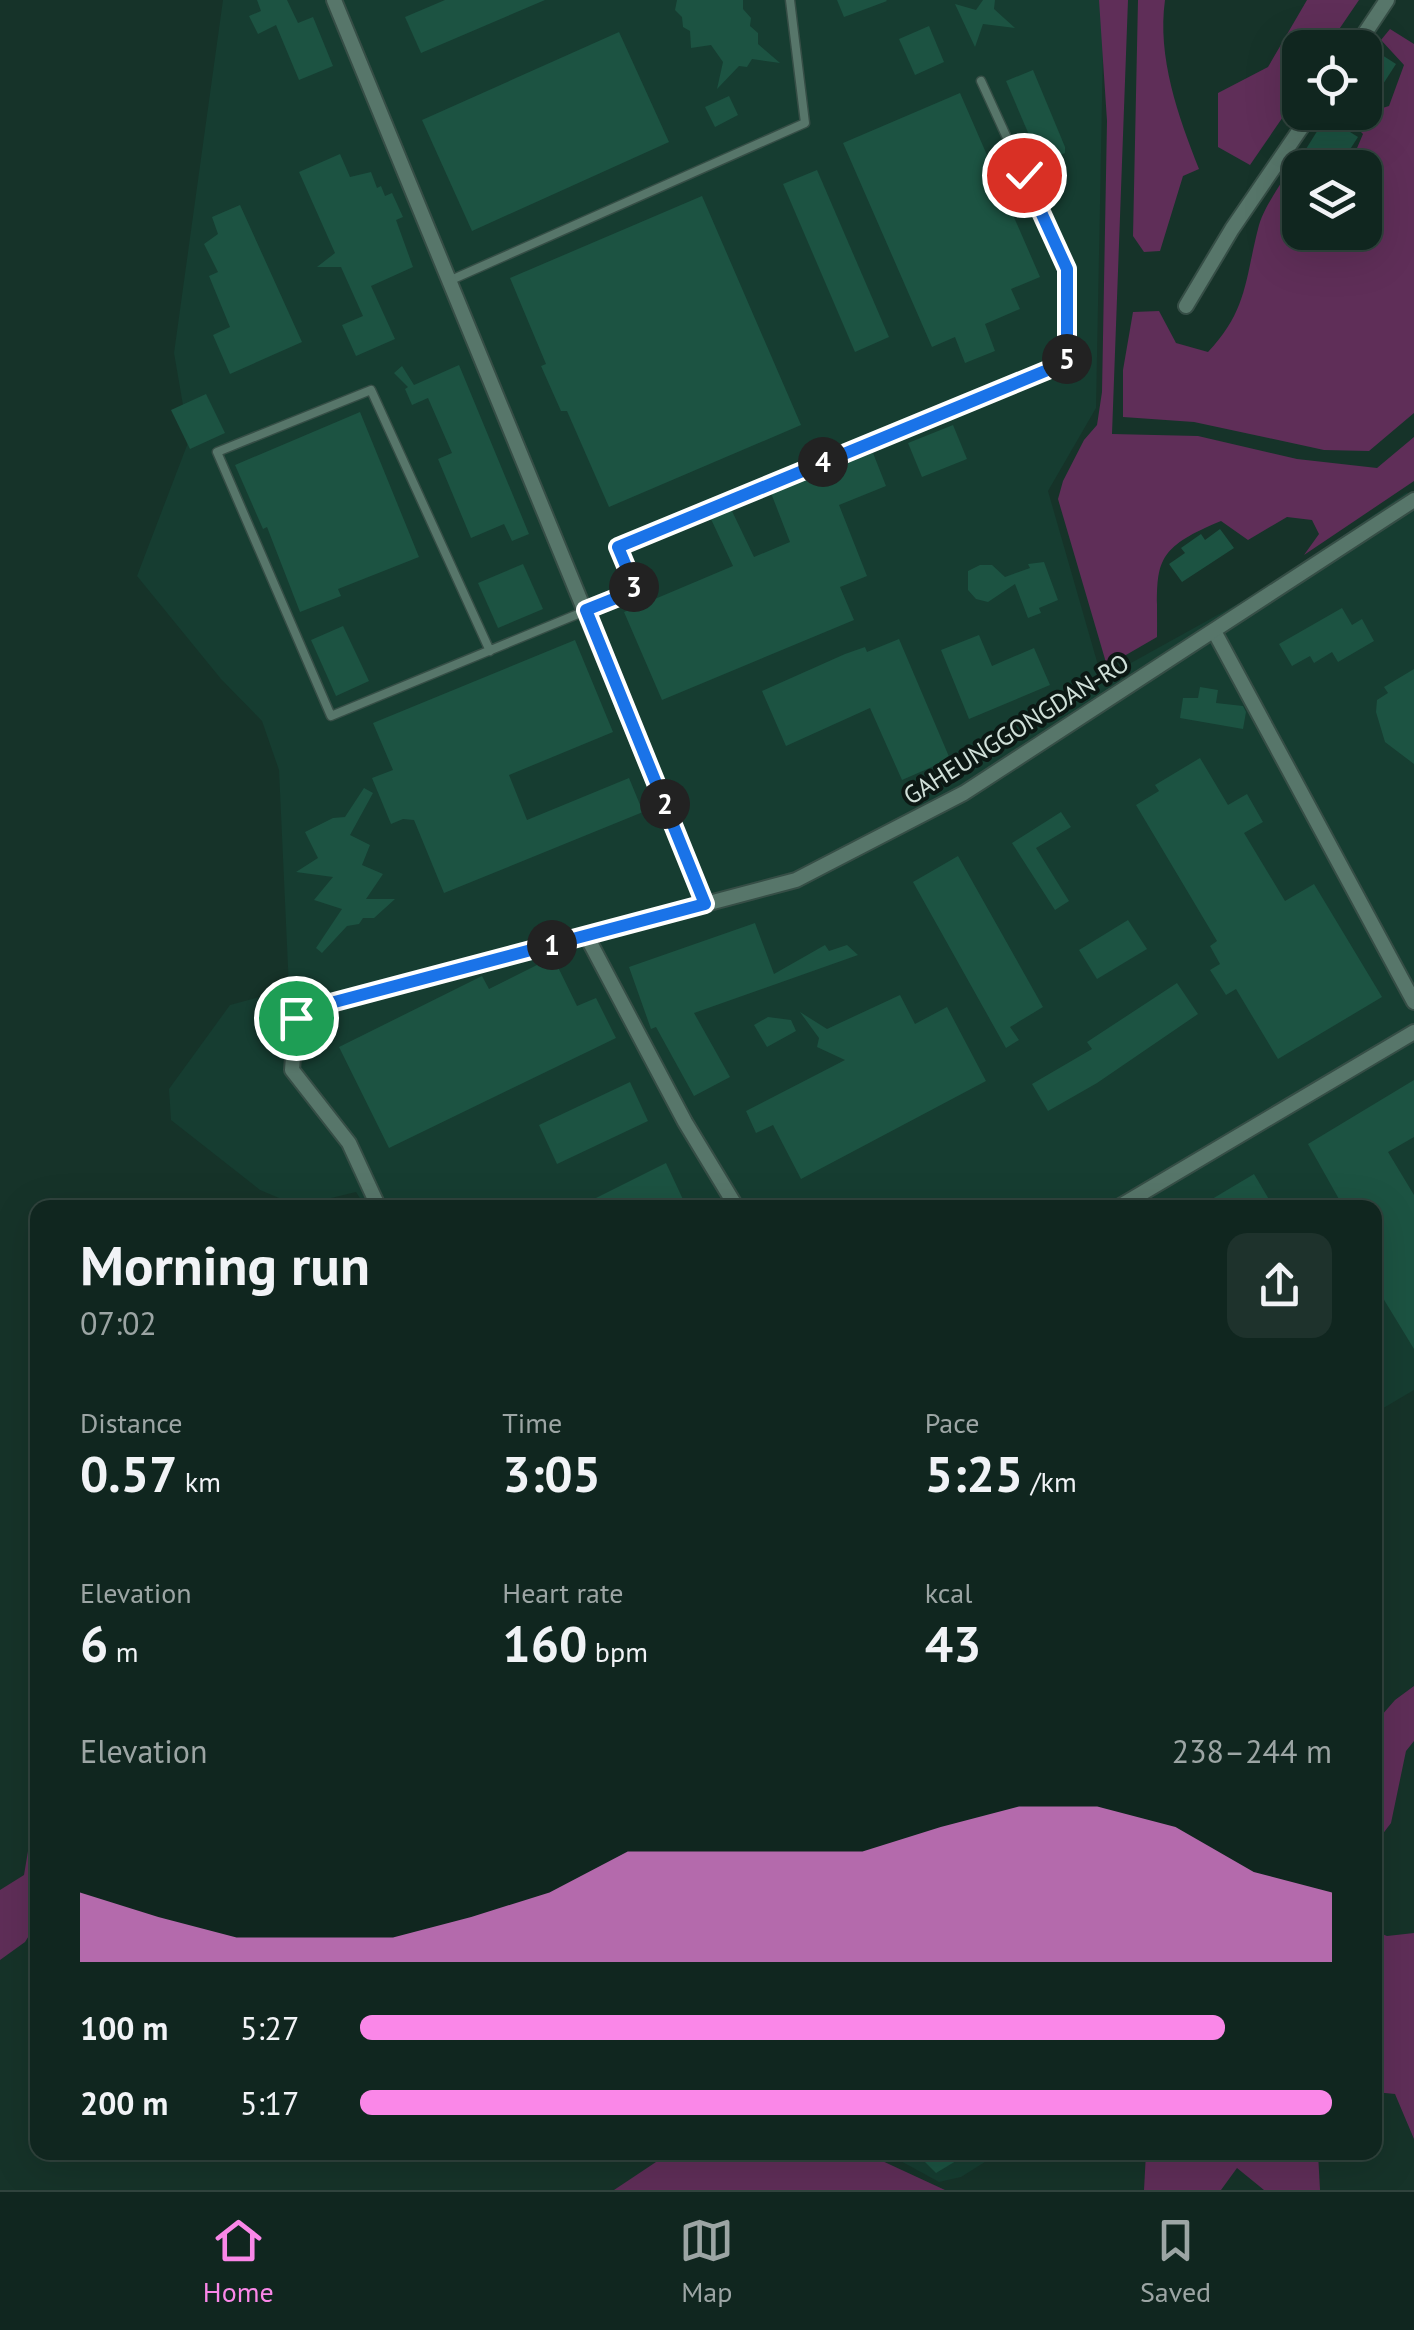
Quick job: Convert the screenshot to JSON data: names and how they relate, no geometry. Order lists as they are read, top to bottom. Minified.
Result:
{"streets":{"street":["GAHEUNGGONGDAN-RO"]},"page":{"pins":["5","4","3","2","1"],"heading":["Morning run","07:02"],"stats":[["Distance","0.57 km"],["Time","3:05"],["Pace","5:25 /km"],["Elevation","6 m"],["Heart rate","160 bpm"],["kcal","43"]],"chart":["Elevation","238–244 m"],"list":[{"name":"100 m","note":"5:27"},{"name":"200 m","note":"5:17"}],"tabs":["Home","Map","Saved"]}}
